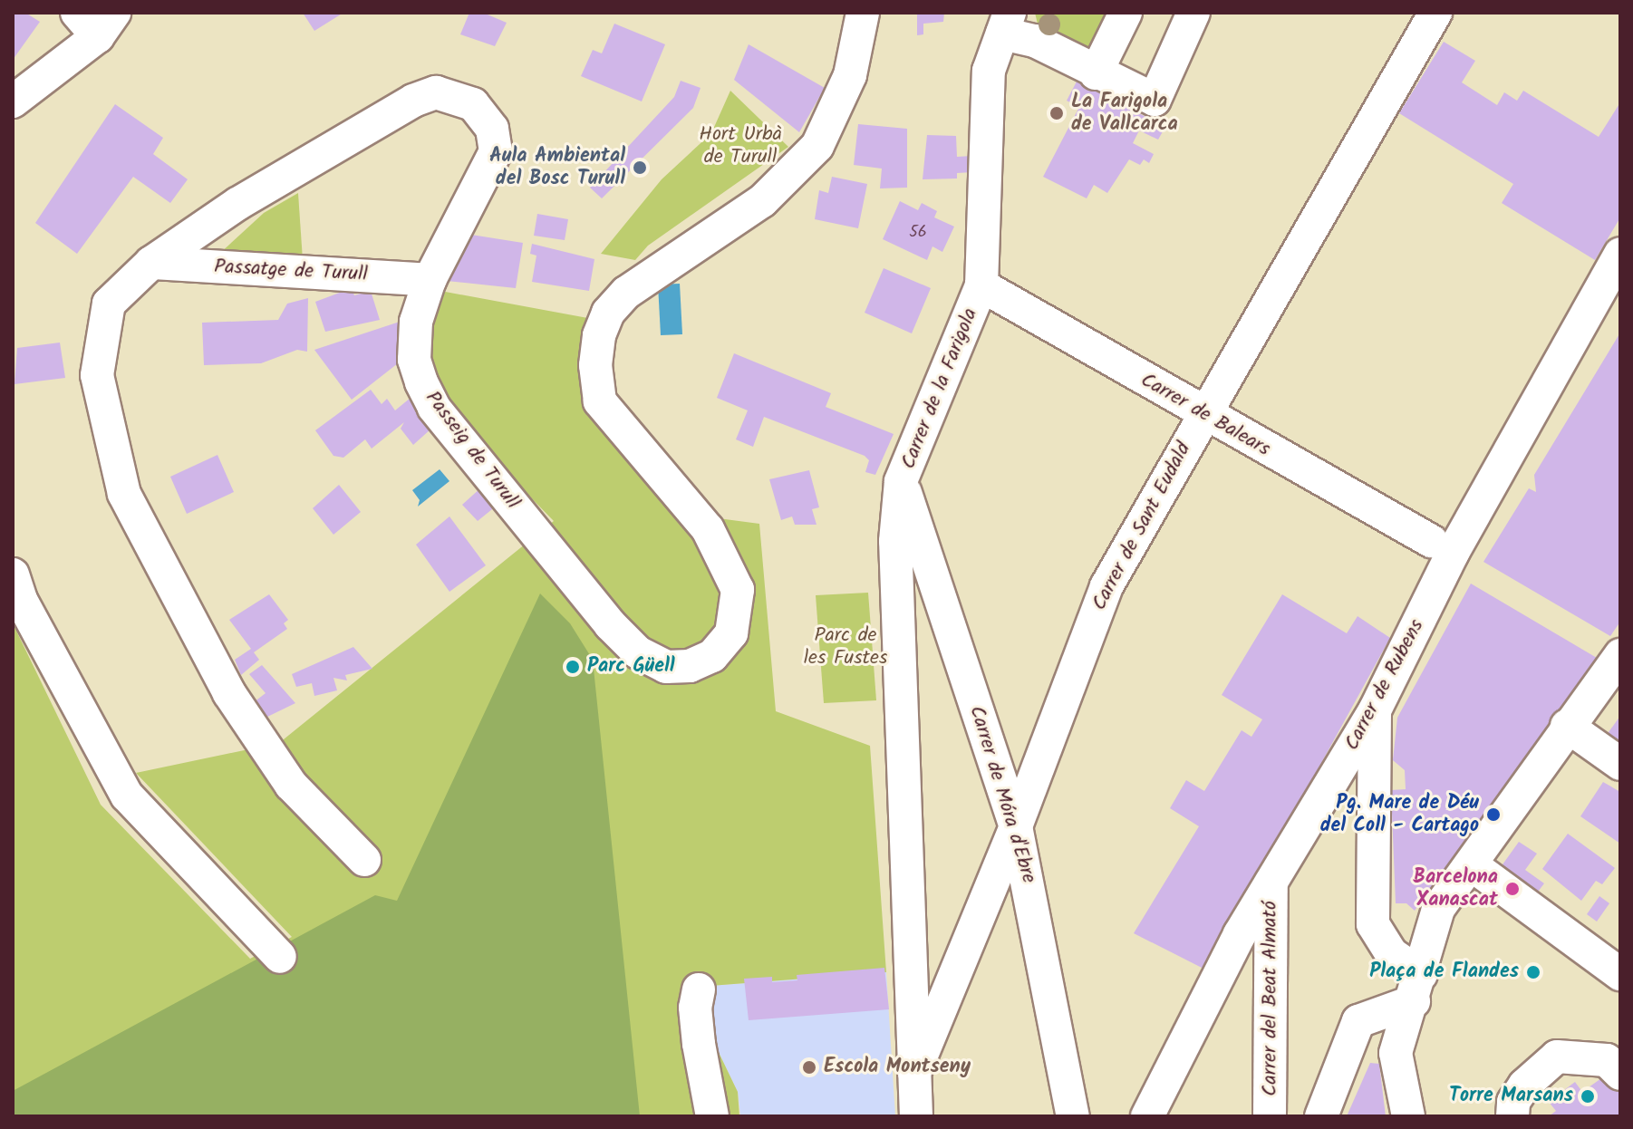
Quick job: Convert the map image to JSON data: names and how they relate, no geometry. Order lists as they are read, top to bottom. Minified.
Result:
{"streets":{"street":["Passatge de Turull","Carrer de la Farigola","Carrer de Balears","Passeig de Turull","Carrer de Sant Eudald","Carrer de Rubens","Carrer de Móra d'Ebre","Carrer del Beat Almató"]},"crossings":[["Passatge de Turull","Passeig de Turull"],["Carrer de la Farigola","Carrer de Balears"],["Carrer de la Farigola","Carrer de Sant Eudald"],["Carrer de la Farigola","Carrer de Móra d'Ebre"],["Carrer de Balears","Carrer de Sant Eudald"],["Carrer de Sant Eudald","Carrer de Móra d'Ebre"],["Carrer de Rubens","Carrer del Beat Almató"]],"parks":["Hort Urbà de Turull","Parc de les Fustes"],"places":["La Farigola de Vallcarca","Aula Ambiental del Bosc Turull","Parc Güell","Pg. Mare de Déu del Coll - Cartago","Barcelona Xanascat","Plaça de Flandes","Escola Montseny","Torre Marsans"],"house_numbers":["56"]}
